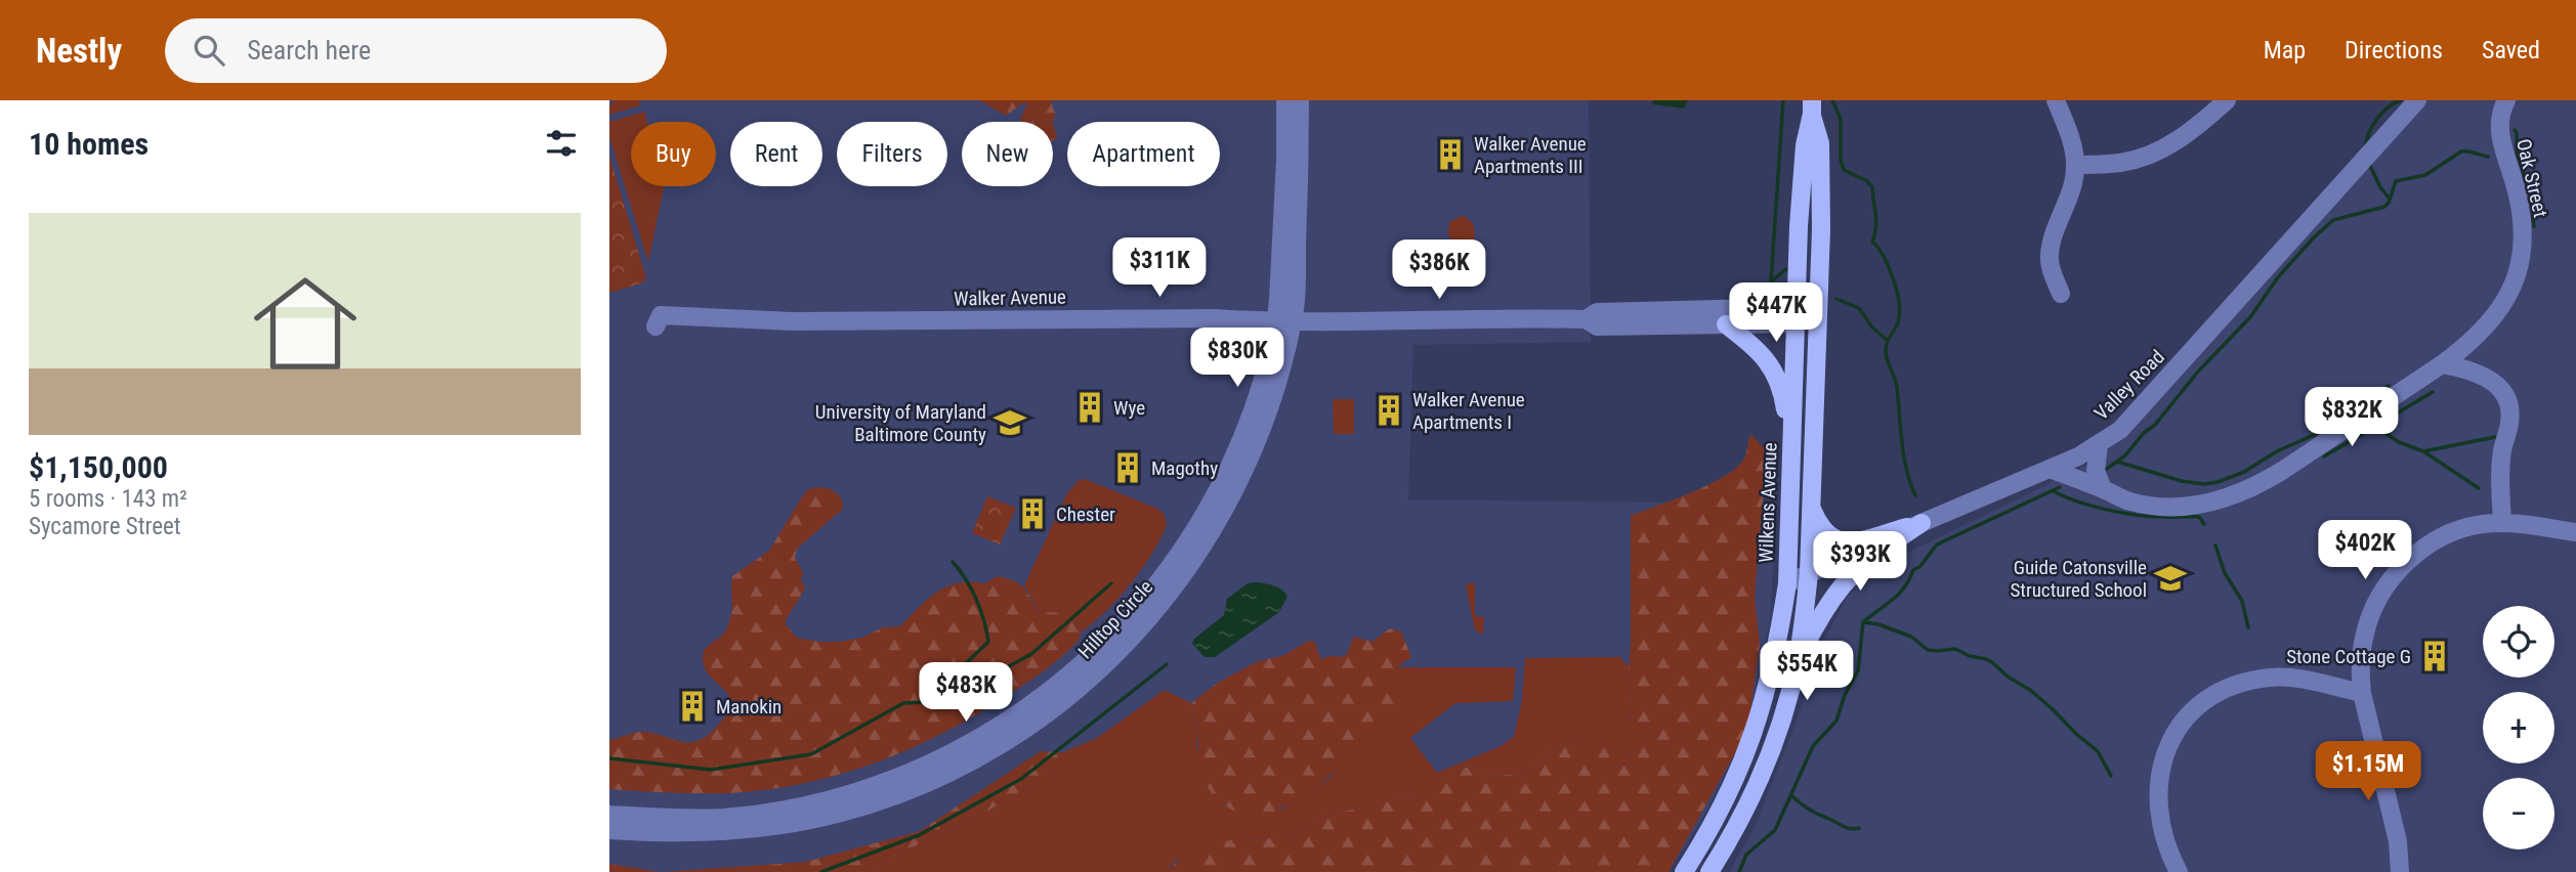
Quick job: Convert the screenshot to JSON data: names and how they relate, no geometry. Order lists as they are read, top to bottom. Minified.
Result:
{"streets":{"main road":["Wilkens Avenue"],"street":["Oak Street","Walker Avenue","Valley Road","Hilltop Circle"]},"crossings":[["Oak Street","Valley Road"],["Walker Avenue","Wilkens Avenue"],["Walker Avenue","Hilltop Circle"],["Valley Road","Wilkens Avenue"]],"places":{"building":["Walker Avenue Apartments III","Wye","Walker Avenue Apartments I","Magothy","Chester","Stone Cottage G","Manokin"],"school or university":["University of Maryland Baltimore County","Guide Catonsville Structured School"]},"page":{"header":"Nestly","search":"Search here","nav":["Map","Directions","Saved"],"heading":"10 homes","chip":["Buy","Rent","Filters","New","Apartment"],"list":[{"name":"$1,150,000","note":"5 rooms · 143 m² · Sycamore Street"}],"price":["$311K","$386K","$447K","$830K","$832K","$402K","$393K","$554K","$483K","$1.15M"],"map_buttons":["+","−"]}}
